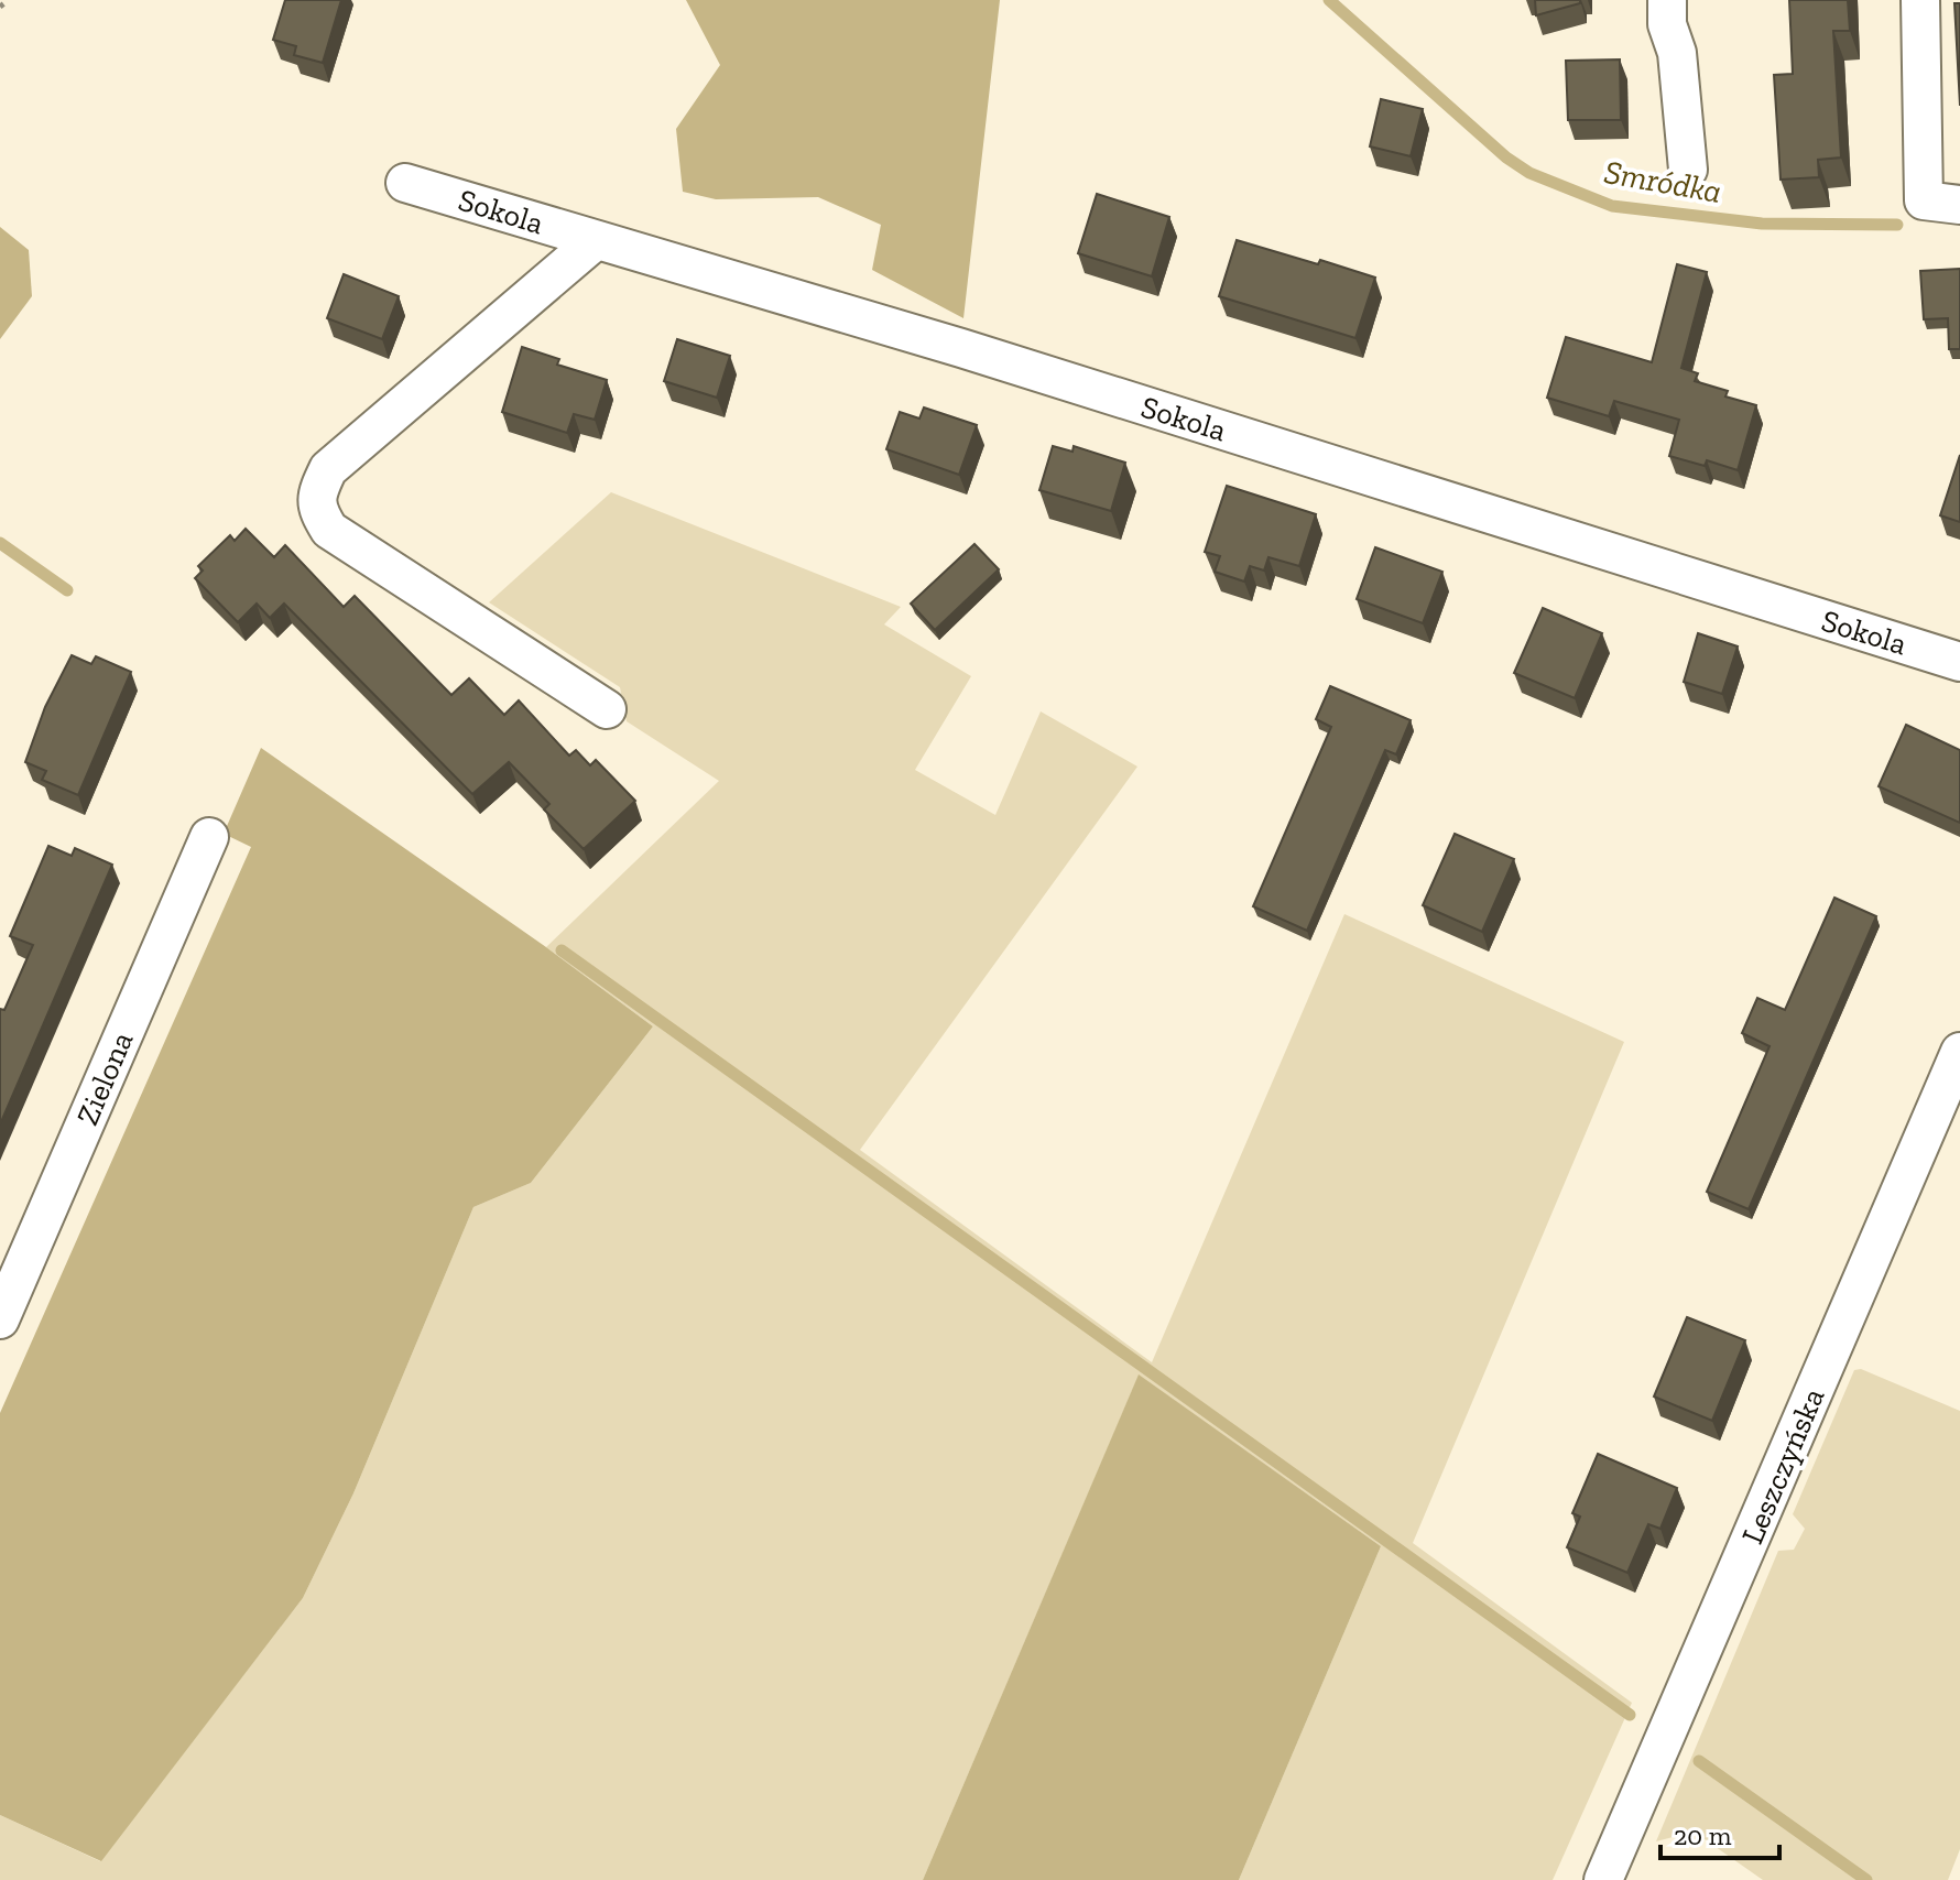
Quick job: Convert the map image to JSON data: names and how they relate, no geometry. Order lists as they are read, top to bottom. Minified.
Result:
{"streets":{"street":["Sokola","Zielona","Leszczyńska"]},"water":["Smródka"],"scale_bar":"20 m"}
